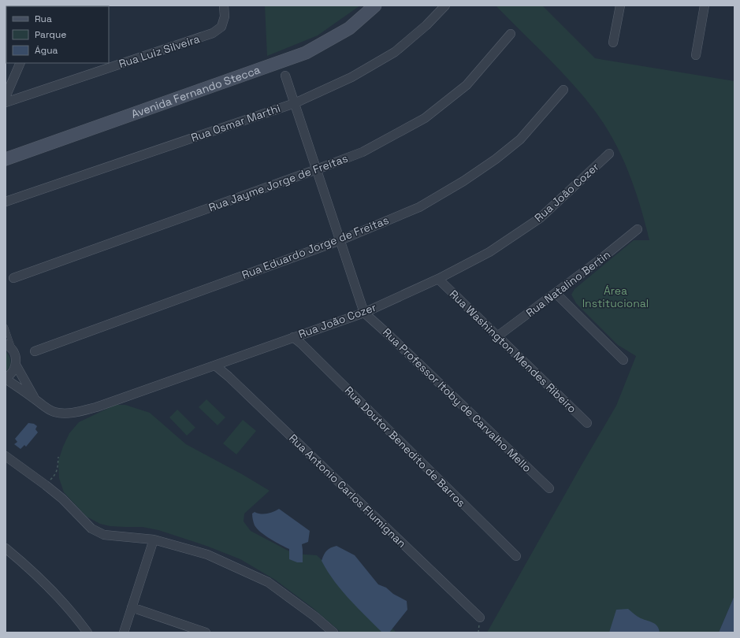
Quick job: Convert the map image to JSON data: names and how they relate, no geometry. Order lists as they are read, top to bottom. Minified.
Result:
{"streets":{"street":["Rua Luiz Silveira","Avenida Fernando Stecca","Rua Osmar Marthi","Rua Jayme Jorge de Freitas","Rua João Cozer","Rua Eduardo Jorge de Freitas","Rua Natalino Bertin","Rua Washington Mendes Ribeiro","Rua Professor Itoby de Carvalho Mello","Rua Doutor Benedito de Barros","Rua Antonio Carlos Flumignan"]},"crossings":[["Rua João Cozer","Rua Washington Mendes Ribeiro"],["Rua João Cozer","Rua Professor Itoby de Carvalho Mello"],["Rua João Cozer","Rua Doutor Benedito de Barros"],["Rua João Cozer","Rua Antonio Carlos Flumignan"],["Rua Natalino Bertin","Rua Washington Mendes Ribeiro"]],"parks":["Área Institucional"],"legend":["Rua","Parque","Água"]}
